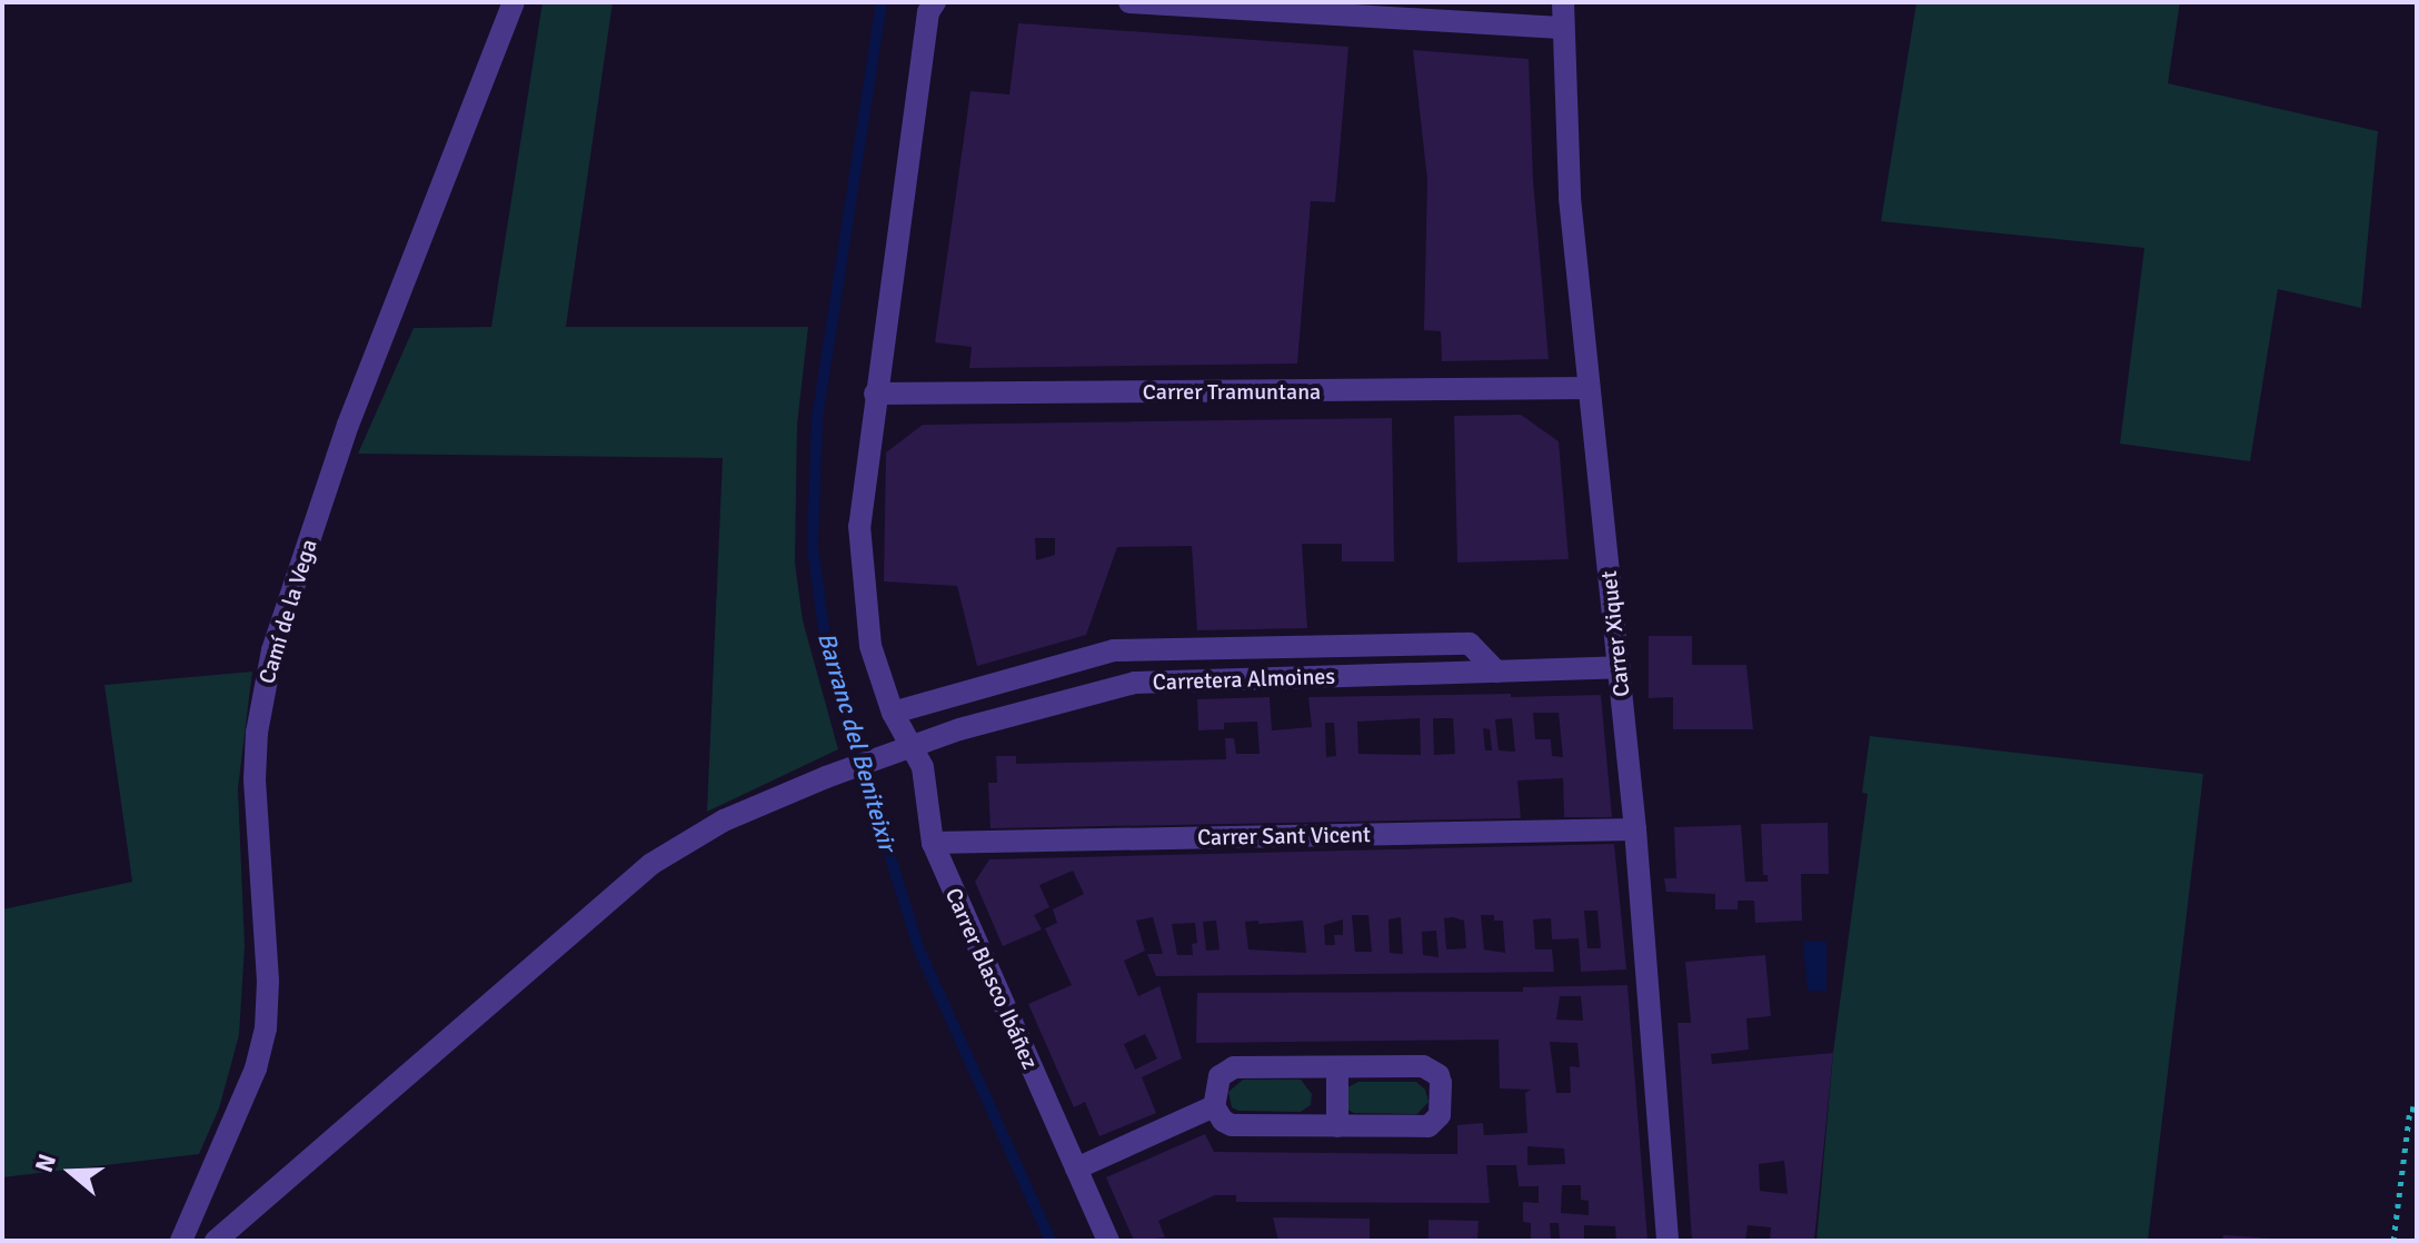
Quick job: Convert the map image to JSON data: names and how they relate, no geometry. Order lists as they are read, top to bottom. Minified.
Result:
{"streets":{"street":["Carrer Tramuntana","Camí de la Vega","Carrer Xiquet","Carretera Almoines","Carrer Sant Vicent","Carrer Blasco Ibáñez"]},"crossings":[["Carrer Tramuntana","Carrer Xiquet"],["Carrer Tramuntana","Carrer Blasco Ibáñez"],["Carrer Xiquet","Carretera Almoines"],["Carrer Xiquet","Carrer Sant Vicent"],["Carretera Almoines","Carrer Blasco Ibáñez"],["Carrer Sant Vicent","Carrer Blasco Ibáñez"]],"water":["Barranc del Beniteixir"],"north":"left"}
